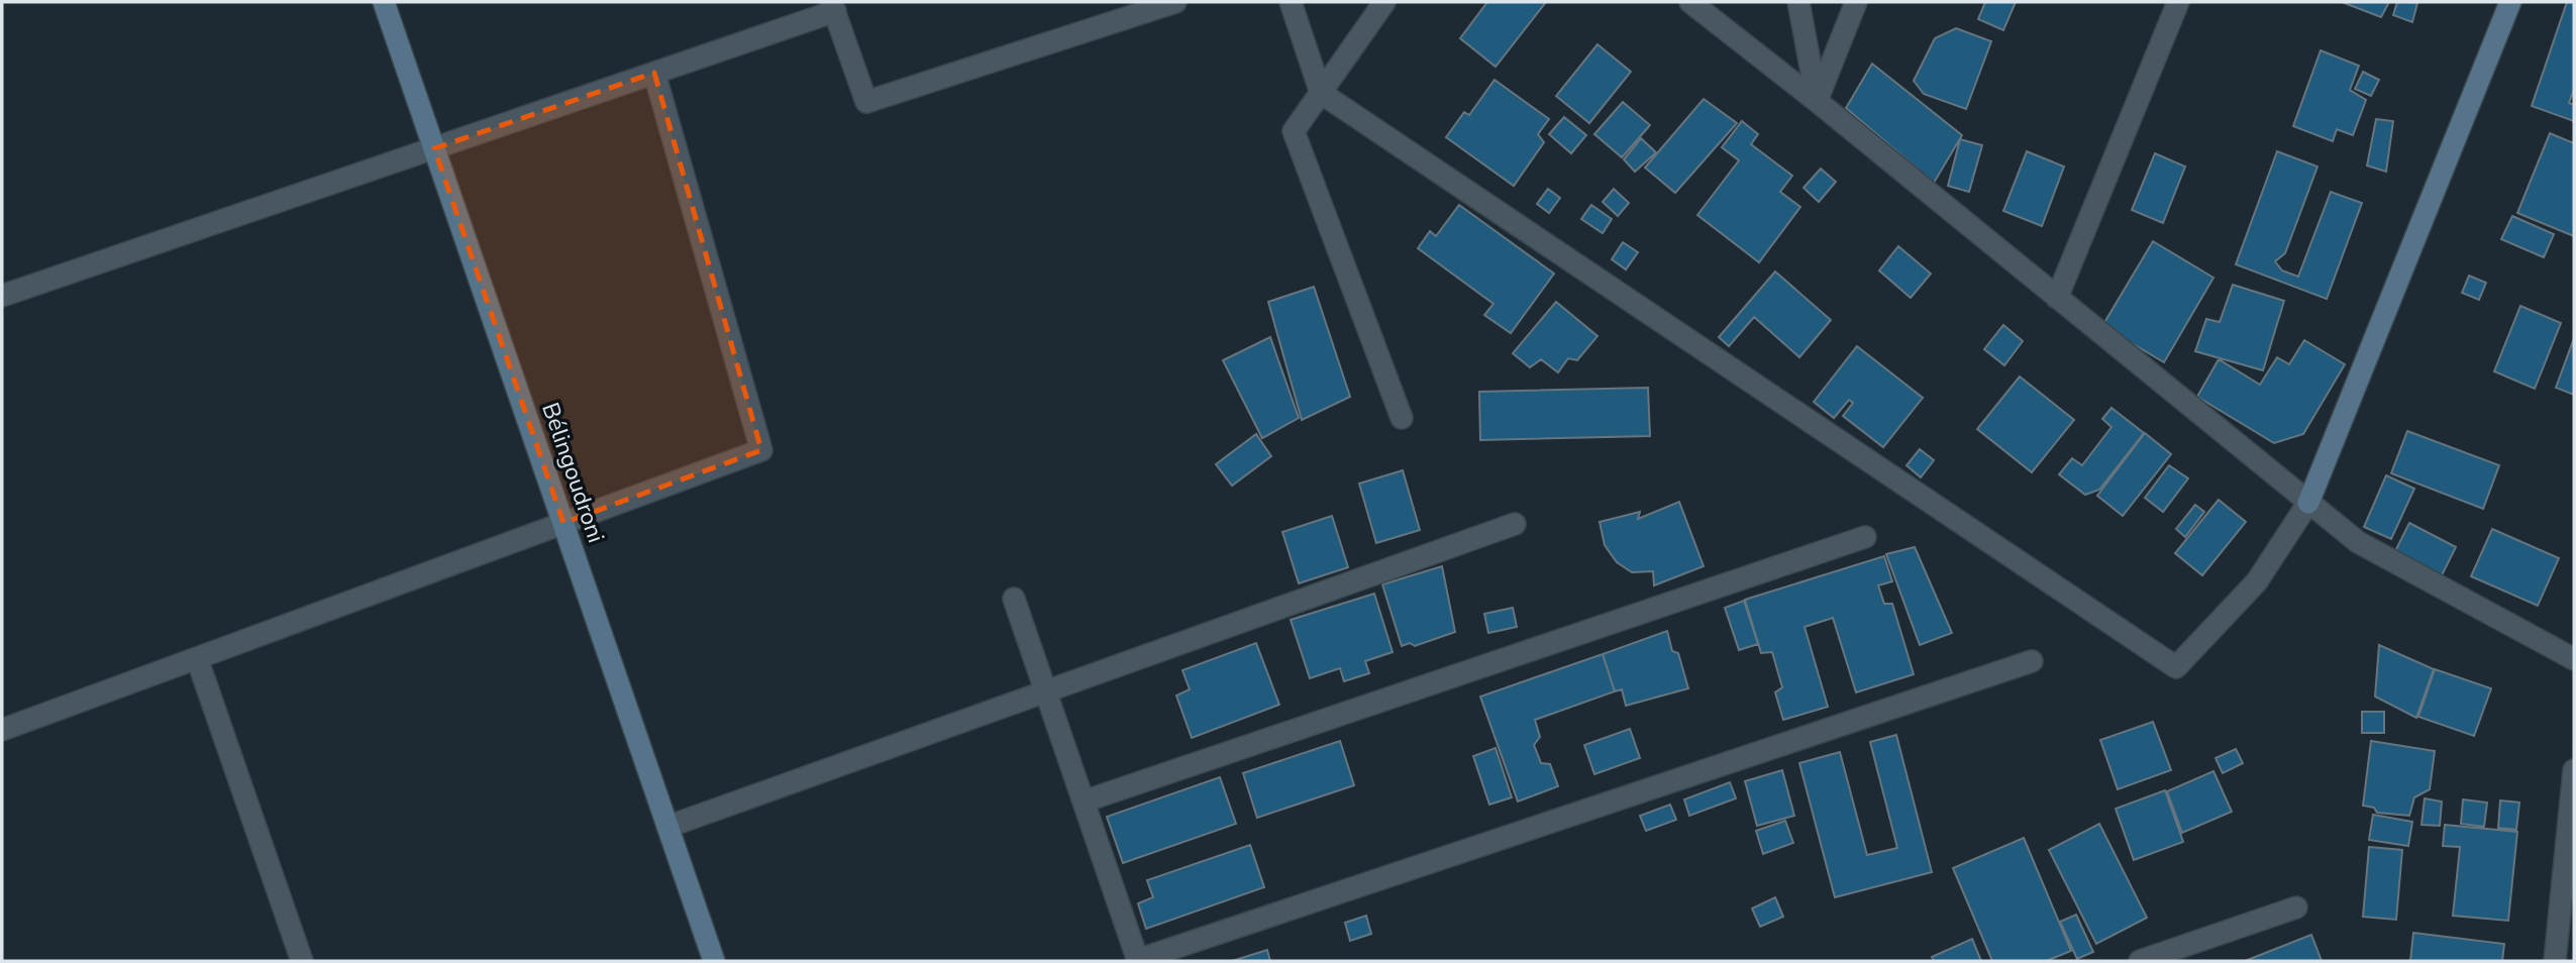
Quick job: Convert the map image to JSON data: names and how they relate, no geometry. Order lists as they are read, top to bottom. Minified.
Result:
{"streets":{"street":["Bélingoudroni"]}}
